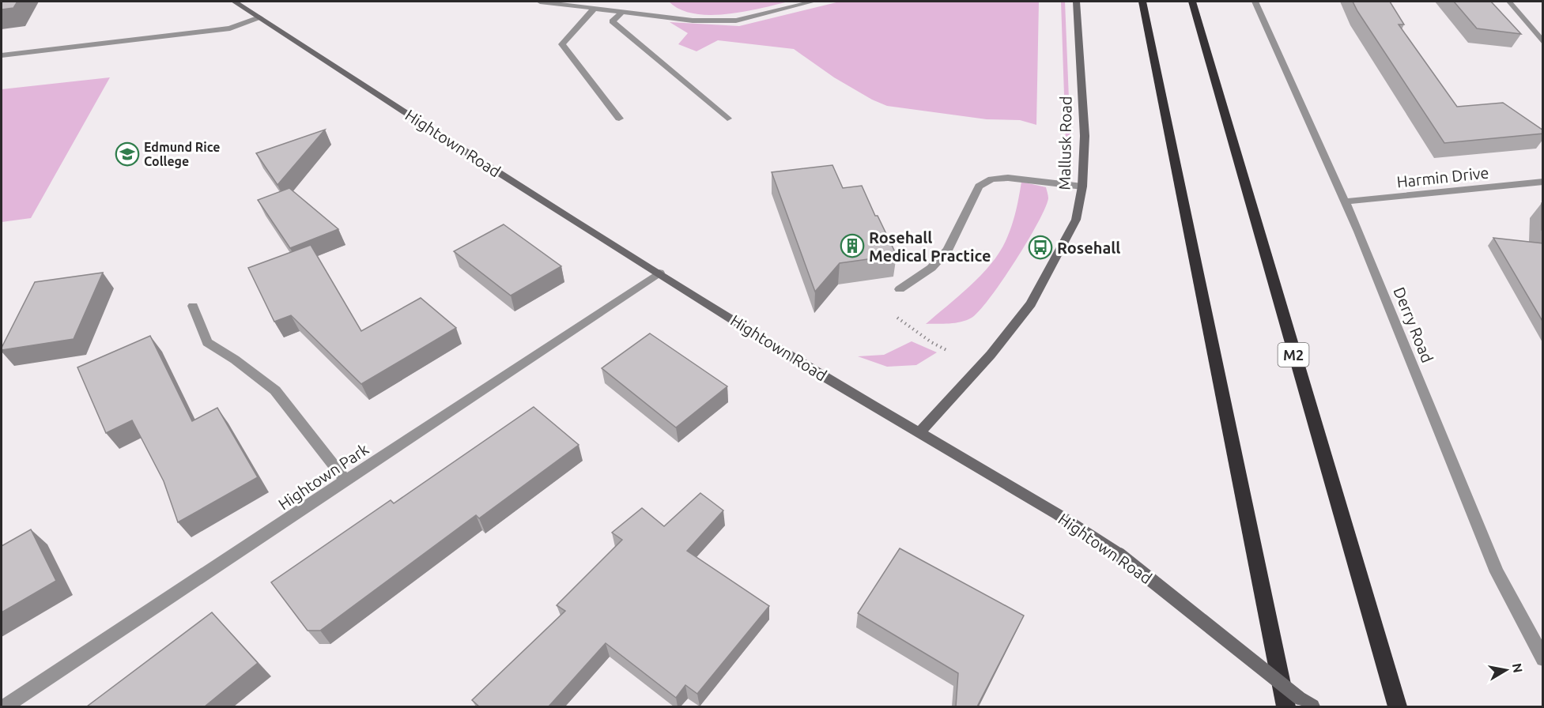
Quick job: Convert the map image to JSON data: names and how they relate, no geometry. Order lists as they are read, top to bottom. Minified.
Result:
{"streets":{"highway":["M2"],"main road":["Hightown Road","Mallusk Road"],"street":["Harmin Drive","Derry Road","Hightown Park"]},"crossings":[["Hightown Road","Mallusk Road"],["Hightown Road","Hightown Park"],["Harmin Drive","Derry Road"]],"places":{"school or university":["Edmund Rice College"],"building":["Rosehall Medical Practice"],"bus stop":["Rosehall"]},"north":"right"}
